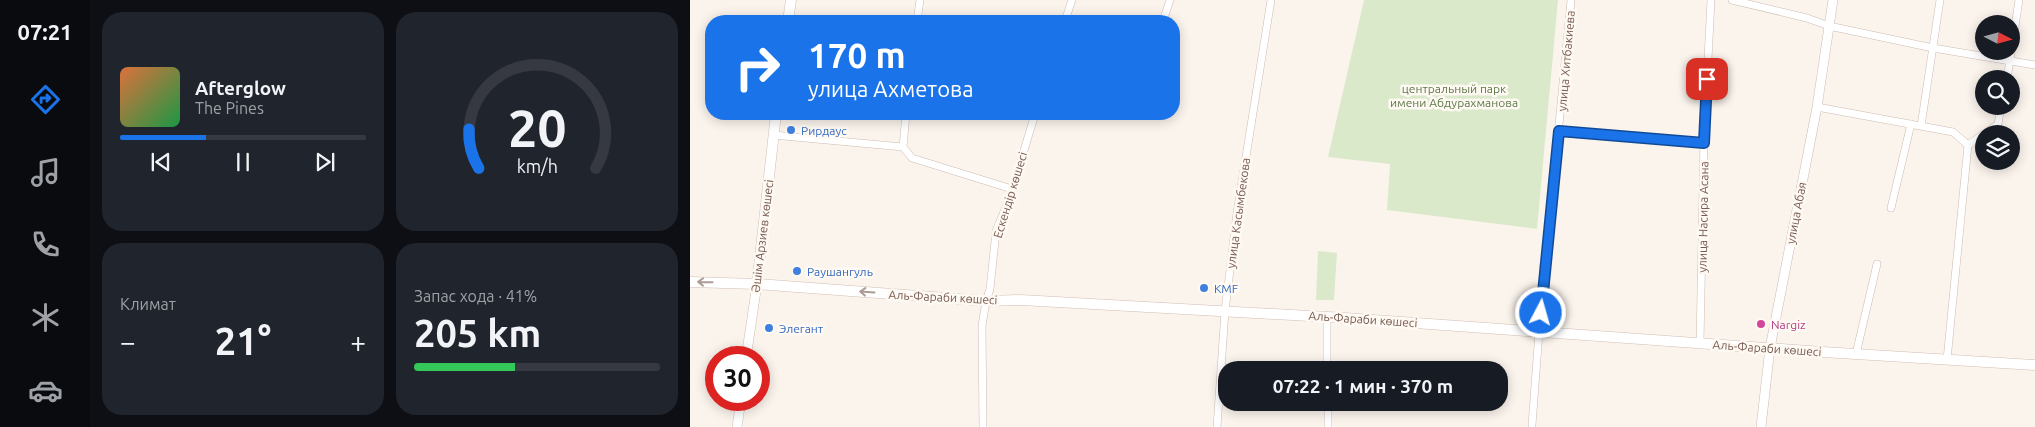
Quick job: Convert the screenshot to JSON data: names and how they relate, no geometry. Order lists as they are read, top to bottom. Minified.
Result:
{"streets":{"main road":["Әшім Арзиев көшесі","Аль-Фараби көшесі"],"street":["улица Хитбакиева","Ескендір көшесі","улица Касымбекова","улица Абая","улица Насира Асана"]},"crossings":[["улица Хитбакиева","Аль-Фараби көшесі"],["Ескендір көшесі","Аль-Фараби көшесі"],["улица Касымбекова","Аль-Фараби көшесі"],["улица Абая","Аль-Фараби көшесі"],["улица Насира Асана","Аль-Фараби көшесі"],["Әшім Арзиев көшесі","Аль-Фараби көшесі"]],"parks":["центральный парк имени Абдурахманова"],"places":["Рирдаус","Раушангуль","KMF","Nargiz","Элегант"],"north":"right","page":{"tabs":"07:21","turn":["170 m","улица Ахметова"],"song":["Afterglow","The Pines"],"tile":["Климат",["Запас хода · 41%","205 km"]],"heat":["−","21°","+"],"limit":"30","trip":"07:22 · 1 мин · 370 m","gauge":["20","km/h"]}}
